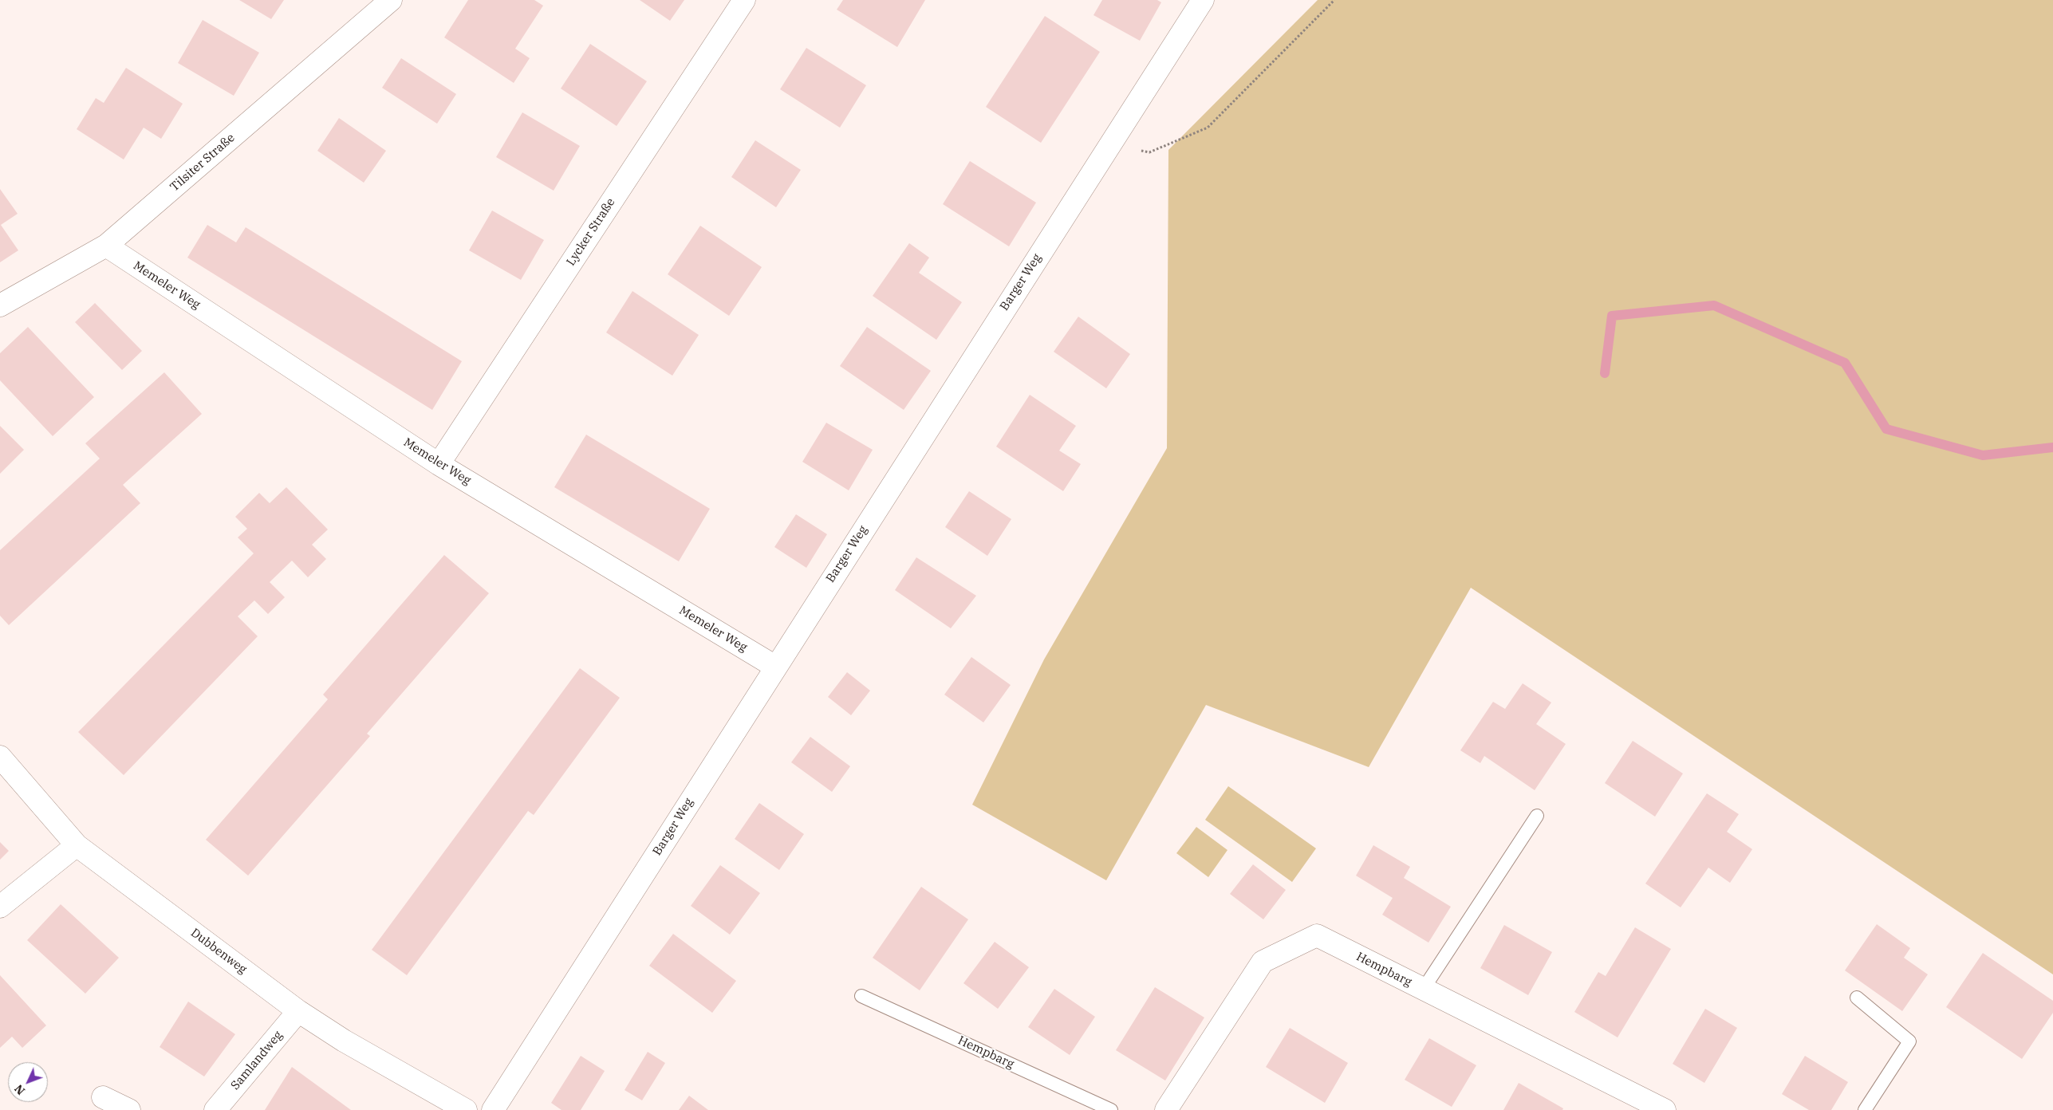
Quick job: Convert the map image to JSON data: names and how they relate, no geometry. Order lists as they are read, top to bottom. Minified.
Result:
{"streets":{"street":["Tilsiter Straße","Lycker Straße","Barger Weg","Memeler Weg","Dubbenweg","Hempbarg","Samlandweg"]},"crossings":[["Tilsiter Straße","Memeler Weg"],["Lycker Straße","Memeler Weg"],["Barger Weg","Memeler Weg"],["Dubbenweg","Samlandweg"]],"north":"bottom left"}
